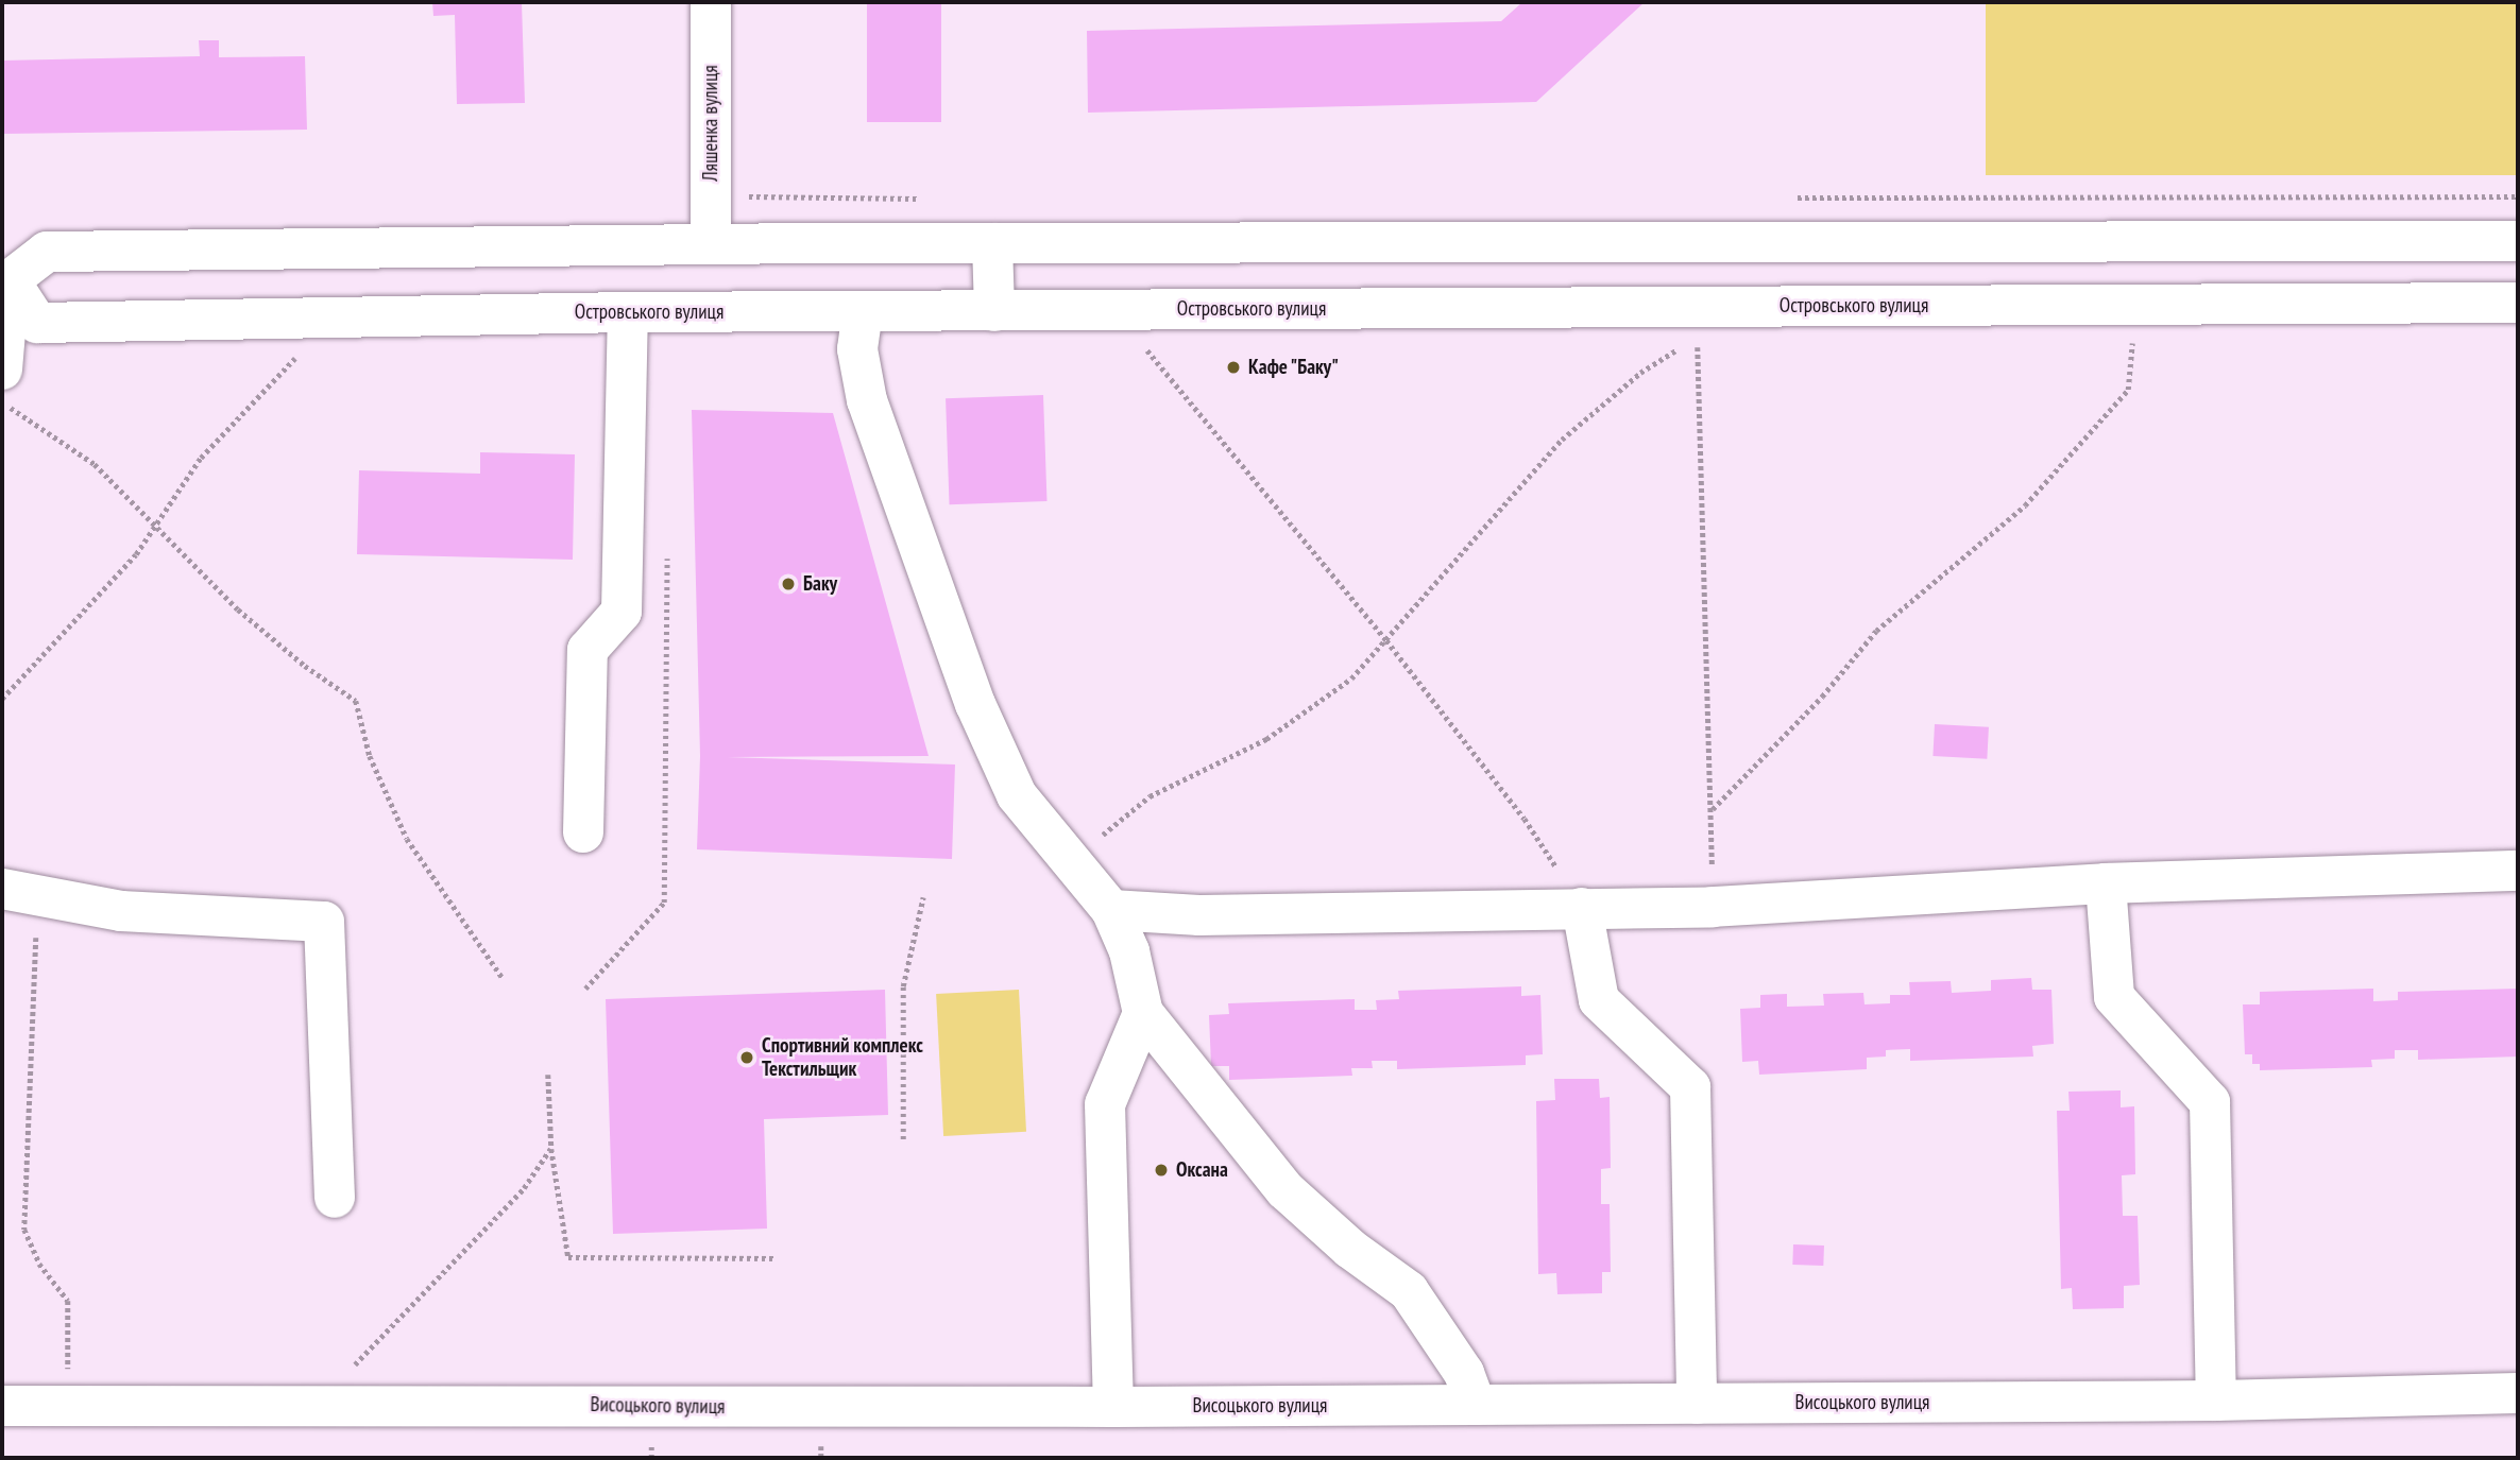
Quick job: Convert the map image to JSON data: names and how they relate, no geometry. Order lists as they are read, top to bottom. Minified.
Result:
{"streets":{"street":["Ляшенка вулиця","Островського вулиця","Висоцького вулиця"]},"places":["Кафе \"Баку\"","Баку","Спортивний комплекс Текстильщик","Оксана"]}
